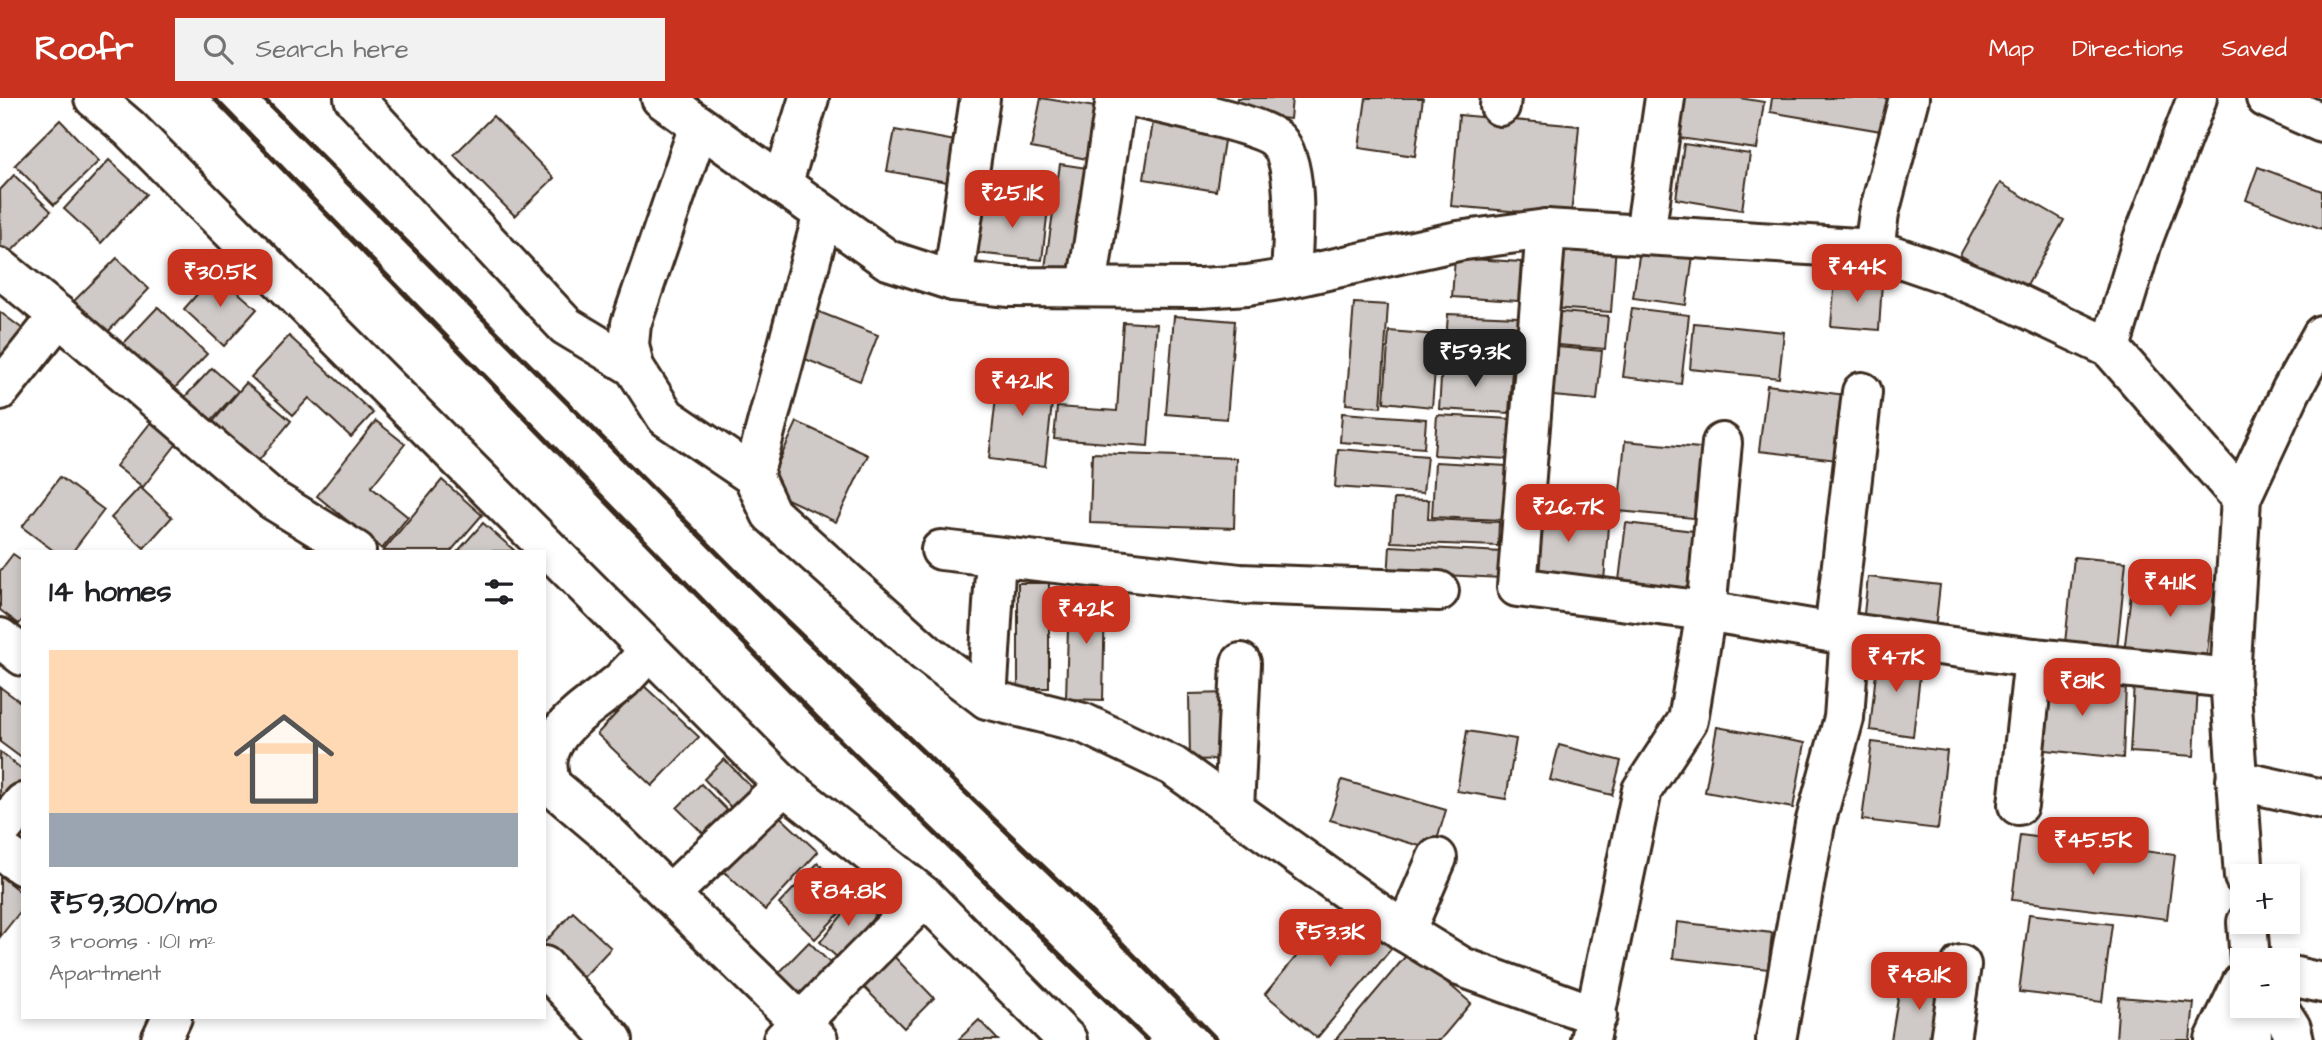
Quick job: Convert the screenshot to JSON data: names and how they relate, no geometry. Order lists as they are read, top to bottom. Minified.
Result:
{"page":{"header":"Roofr","search":"Search here","nav":["Map","Directions","Saved"],"price":["₹25.1K","₹44K","₹30.5K","₹59.3K","₹42.1K","₹26.7K","₹41.1K","₹42K","₹47K","₹81K","₹45.5K","₹84.8K","₹53.3K","₹48.1K"],"heading":"14 homes","list":[{"name":"₹59,300/mo","note":"3 rooms · 101 m² · Apartment"}],"map_buttons":["+","−"]}}
